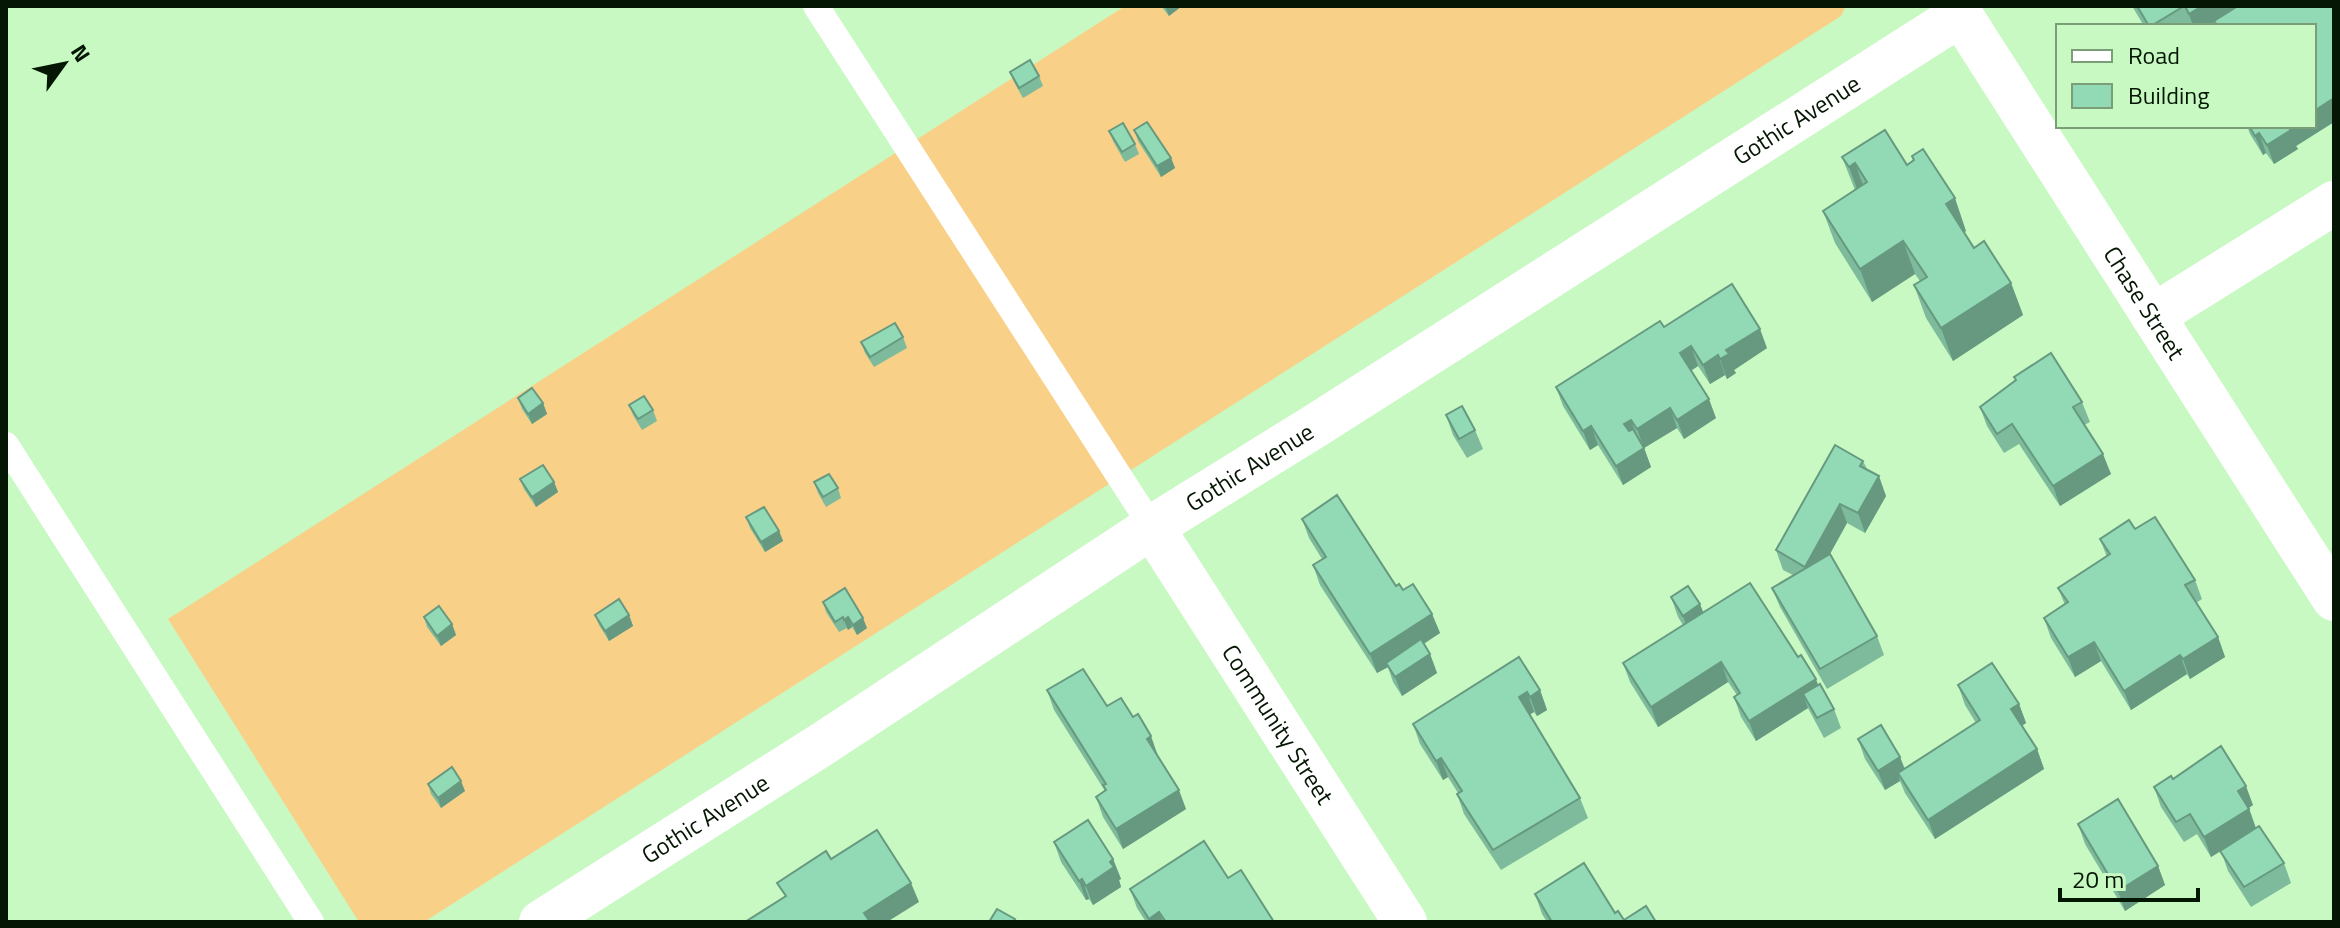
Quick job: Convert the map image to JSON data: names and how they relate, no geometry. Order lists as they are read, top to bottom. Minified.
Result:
{"streets":{"street":["Gothic Avenue","Chase Street","Community Street"]},"crossings":[["Gothic Avenue","Chase Street"],["Gothic Avenue","Community Street"]],"legend":["Road","Building"],"scale_bar":"20 m","north":"top right"}
